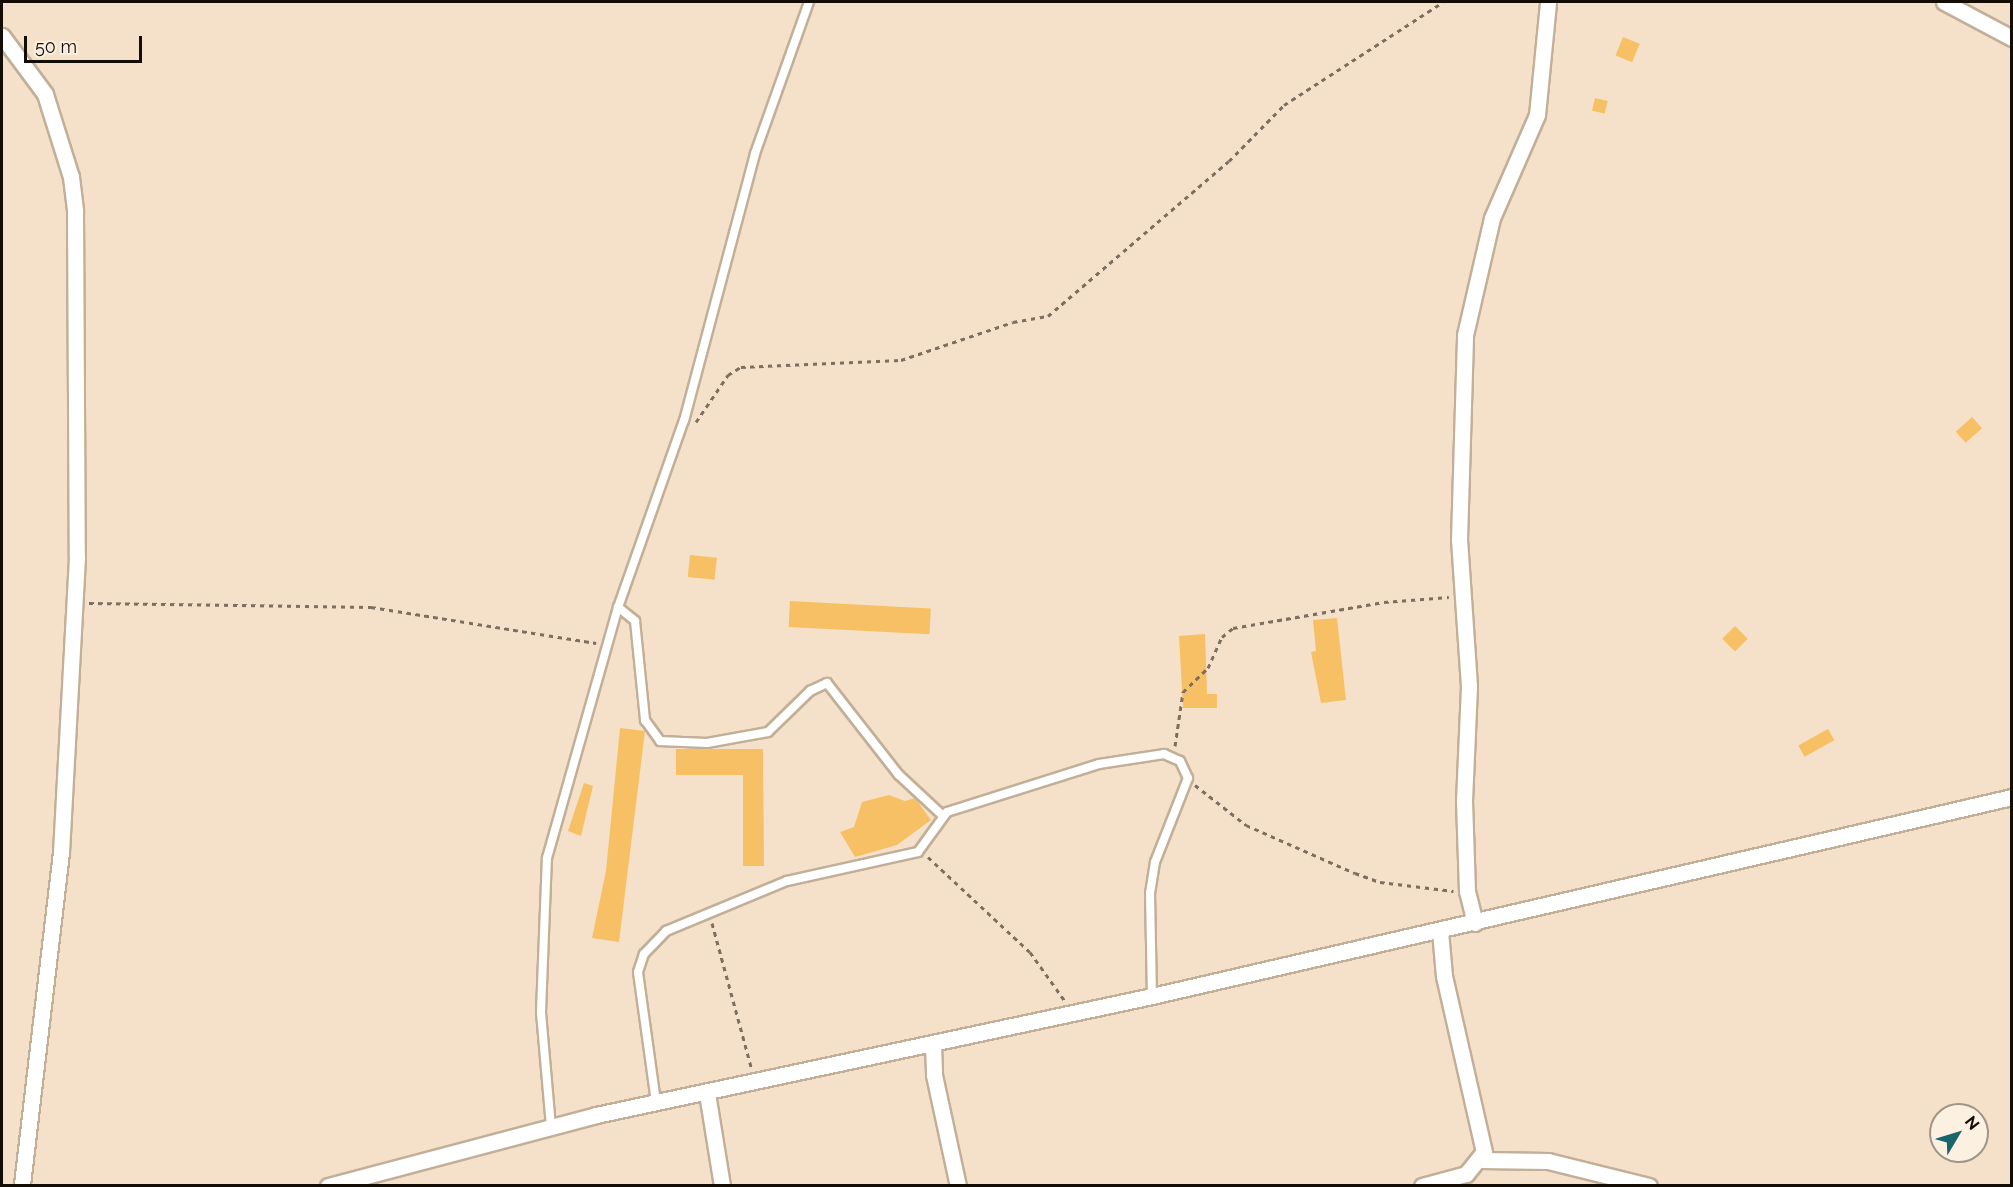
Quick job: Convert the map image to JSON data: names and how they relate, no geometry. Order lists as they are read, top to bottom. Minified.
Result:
{"scale_bar":"50 m","north":"top right"}
